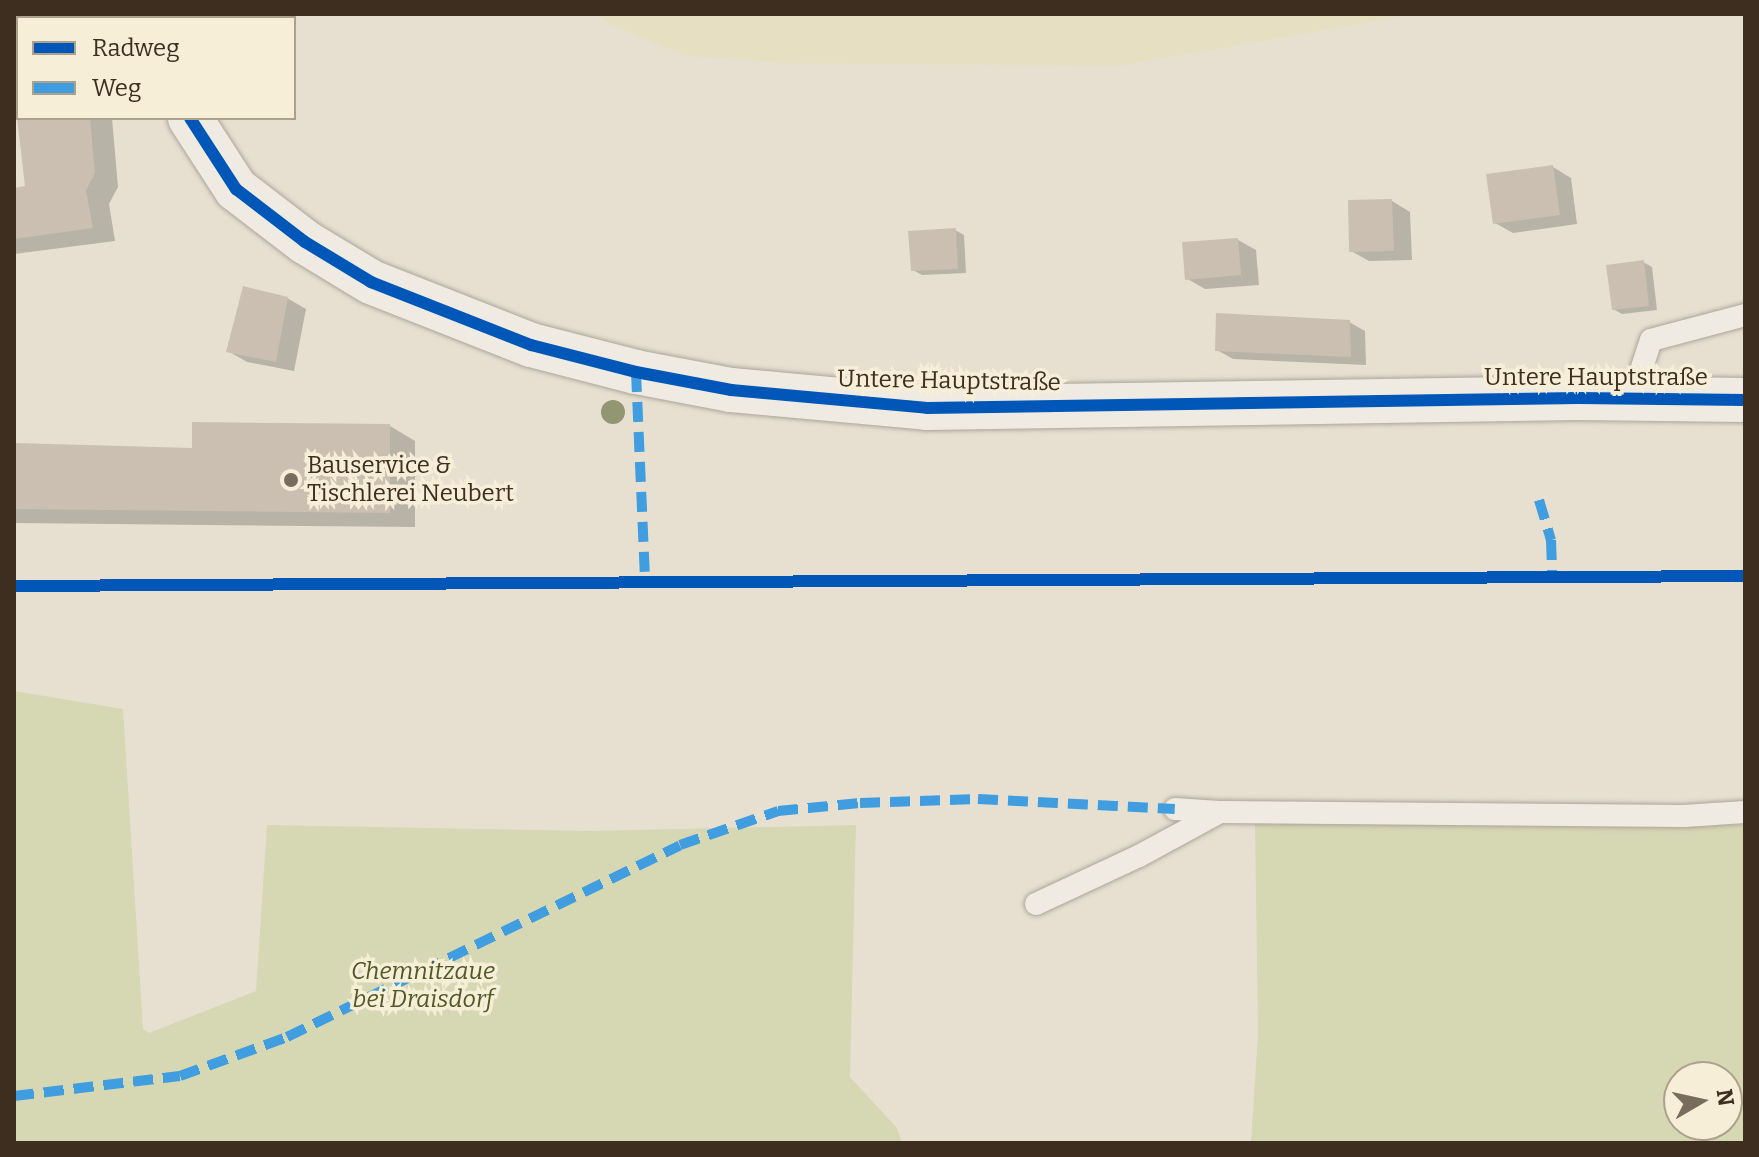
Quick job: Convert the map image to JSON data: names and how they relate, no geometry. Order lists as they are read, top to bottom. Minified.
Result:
{"streets":{"street":["Untere Hauptstraße"]},"parks":["Chemnitzaue bei Draisdorf"],"places":["Bauservice & Tischlerei Neubert"],"legend":["Radweg","Weg"],"north":"right"}
